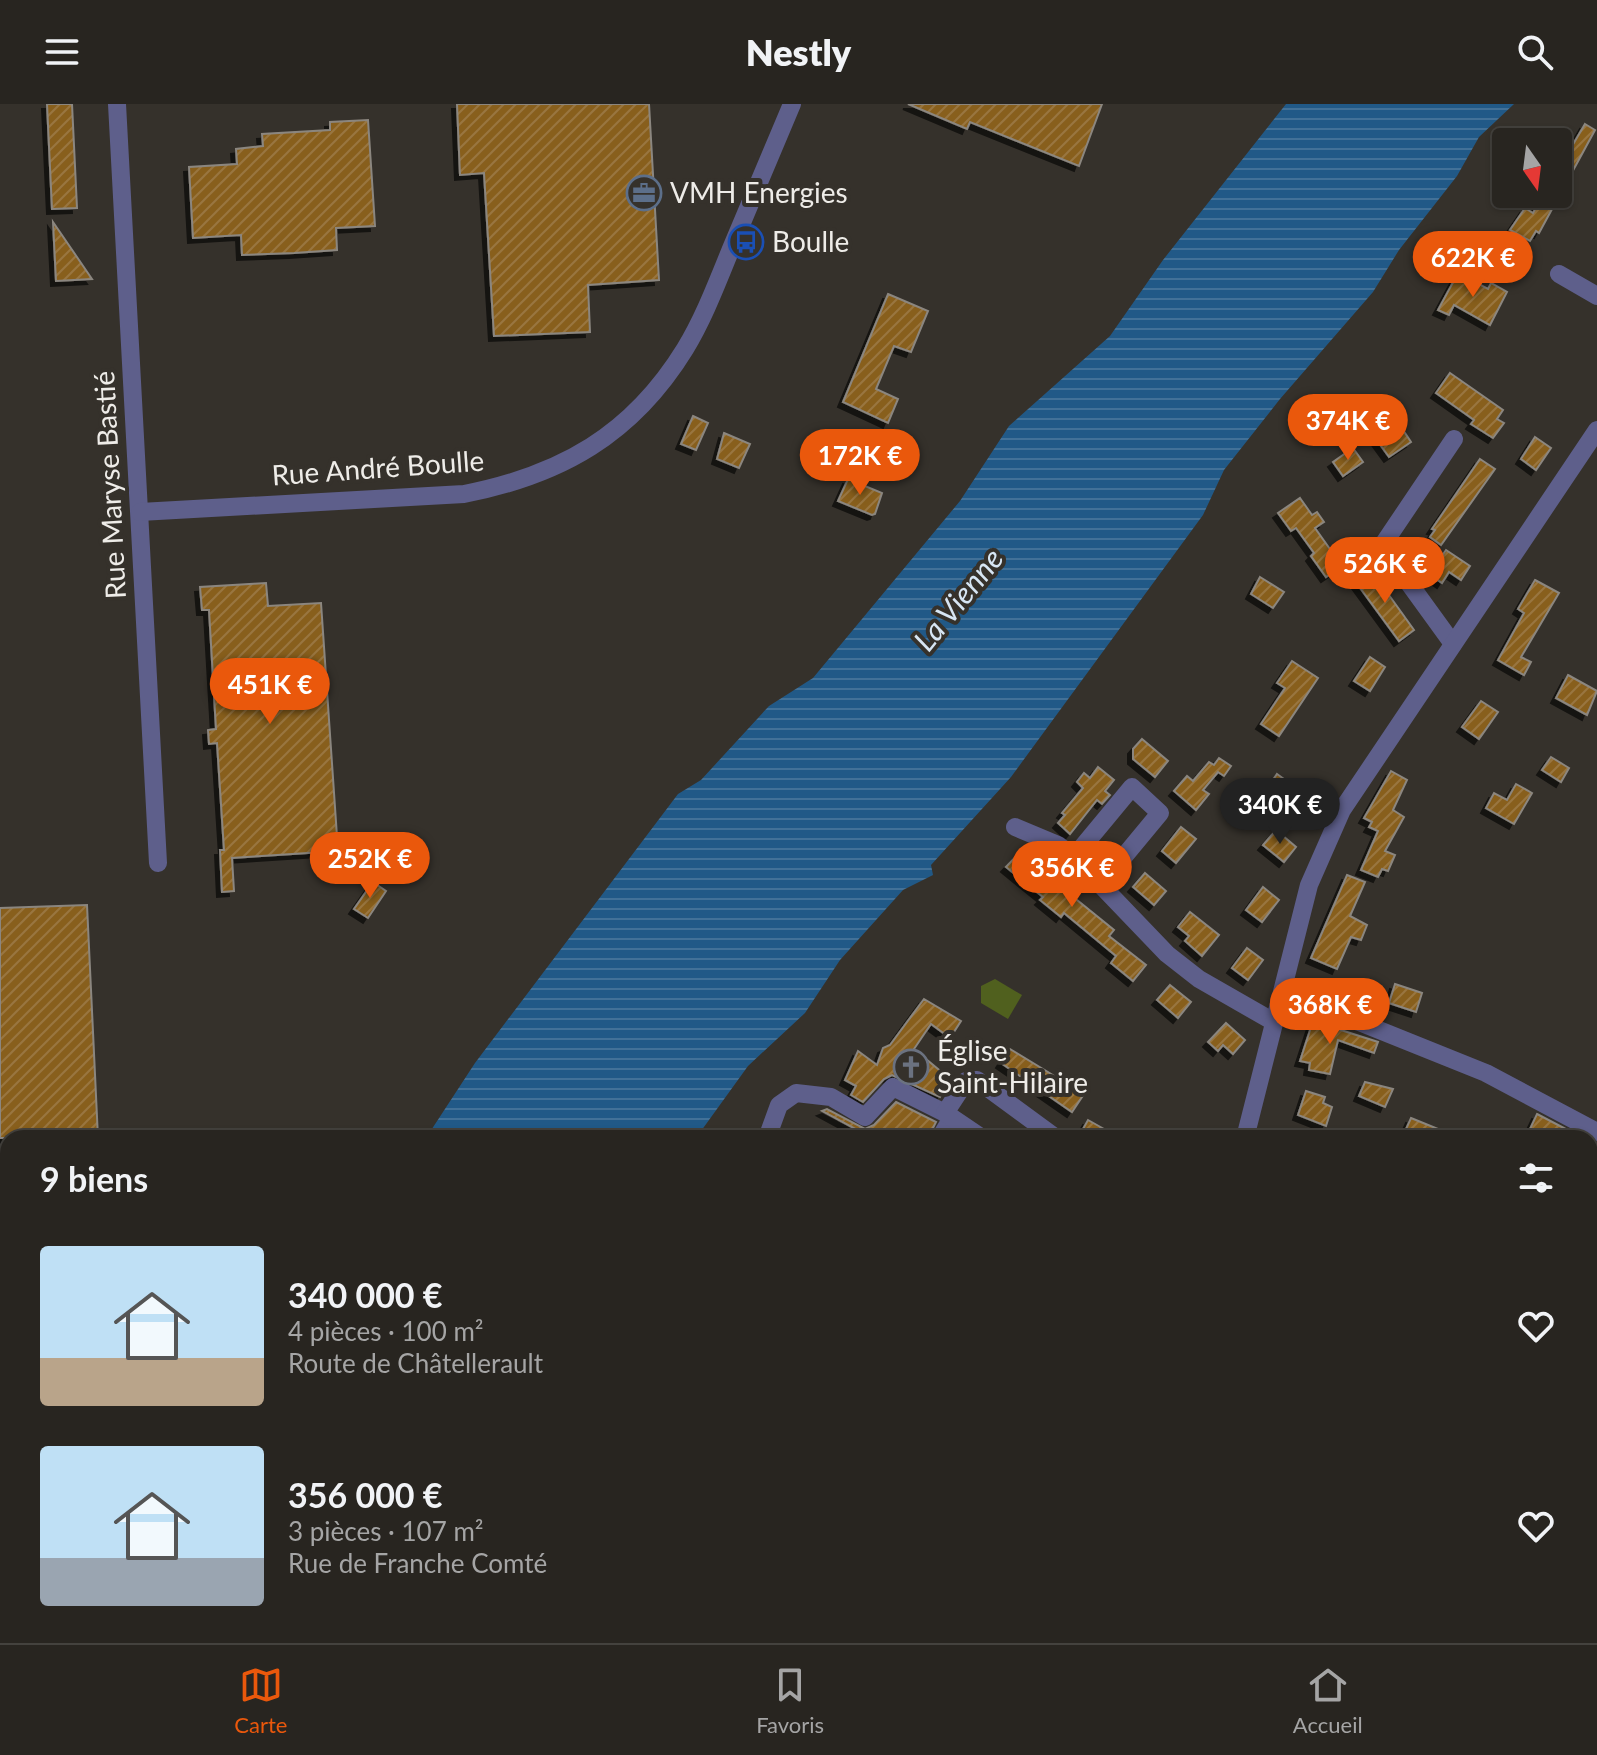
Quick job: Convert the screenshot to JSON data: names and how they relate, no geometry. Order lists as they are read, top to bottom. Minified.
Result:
{"streets":{"street":["Rue André Boulle","Rue Maryse Bastié"]},"crossings":[["Rue André Boulle","Rue Maryse Bastié"]],"water":["La Vienne"],"places":{"office":["VMH Energies"],"bus stop":["Boulle"],"church":["Église Saint-Hilaire"]},"north":"bottom","page":{"header":"Nestly","price":["622K €","374K €","172K €","526K €","451K €","340K €","252K €","356K €","368K €"],"heading":"9 biens","list":[{"name":"340 000 €","note":"4 pièces · 100 m² · Route de Châtellerault"},{"name":"356 000 €","note":"3 pièces · 107 m² · Rue de Franche Comté"}],"tabs":["Carte","Favoris","Accueil"]}}
